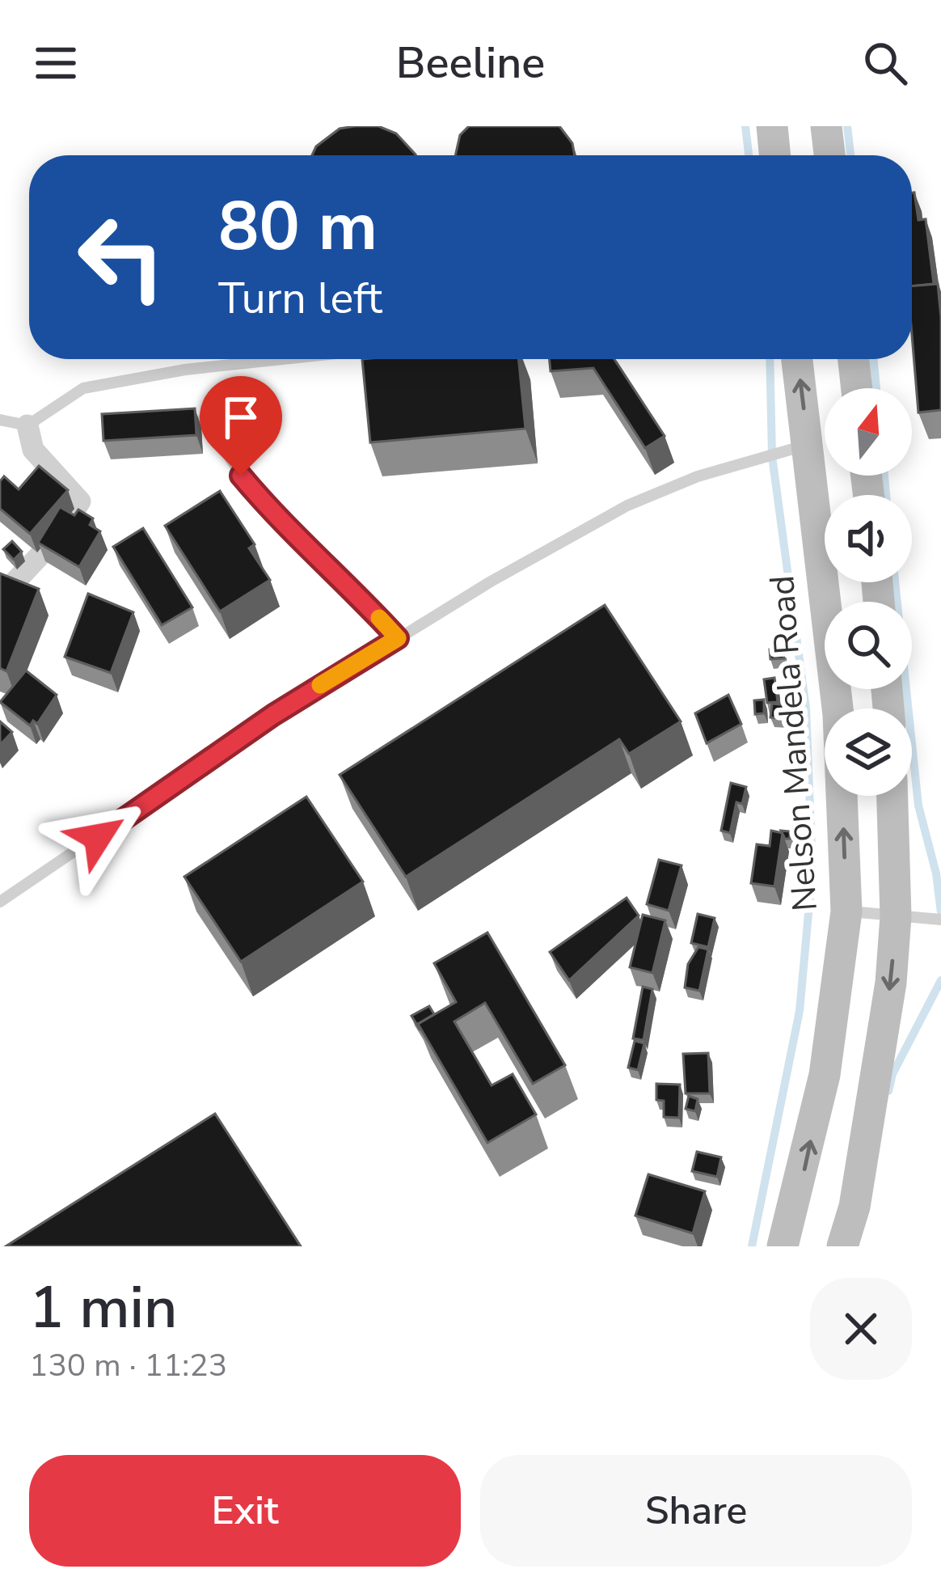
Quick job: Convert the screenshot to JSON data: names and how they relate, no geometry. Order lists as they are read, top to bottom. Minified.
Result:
{"streets":{"main road":["Nelson Mandela Road"]},"north":"top","page":{"header":"Beeline","turn":["80 m","Turn left"],"heading":["1 min","130 m · 11:23"],"buttons":["Exit","Share"]}}
